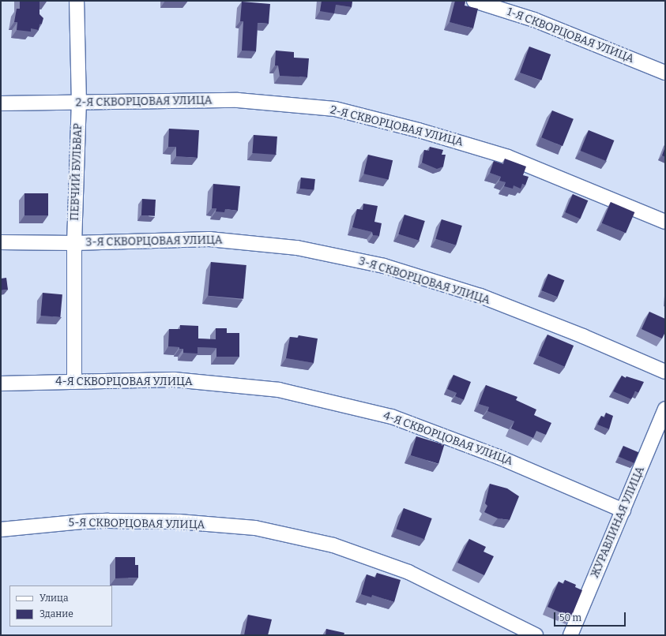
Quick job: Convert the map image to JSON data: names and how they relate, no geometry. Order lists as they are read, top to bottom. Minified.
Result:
{"streets":{"street":["1-Я СКВОРЦОВАЯ УЛИЦА","2-Я СКВОРЦОВАЯ УЛИЦА","ПЕВЧИЙ БУЛЬВАР","3-Я СКВОРЦОВАЯ УЛИЦА","4-Я СКВОРЦОВАЯ УЛИЦА","ЖУРАВЛИНАЯ УЛИЦА","5-Я СКВОРЦОВАЯ УЛИЦА"]},"crossings":[["2-Я СКВОРЦОВАЯ УЛИЦА","ПЕВЧИЙ БУЛЬВАР"],["ПЕВЧИЙ БУЛЬВАР","3-Я СКВОРЦОВАЯ УЛИЦА"],["ПЕВЧИЙ БУЛЬВАР","4-Я СКВОРЦОВАЯ УЛИЦА"],["4-Я СКВОРЦОВАЯ УЛИЦА","ЖУРАВЛИНАЯ УЛИЦА"]],"legend":["Улица","Здание"],"scale_bar":"50 m"}
